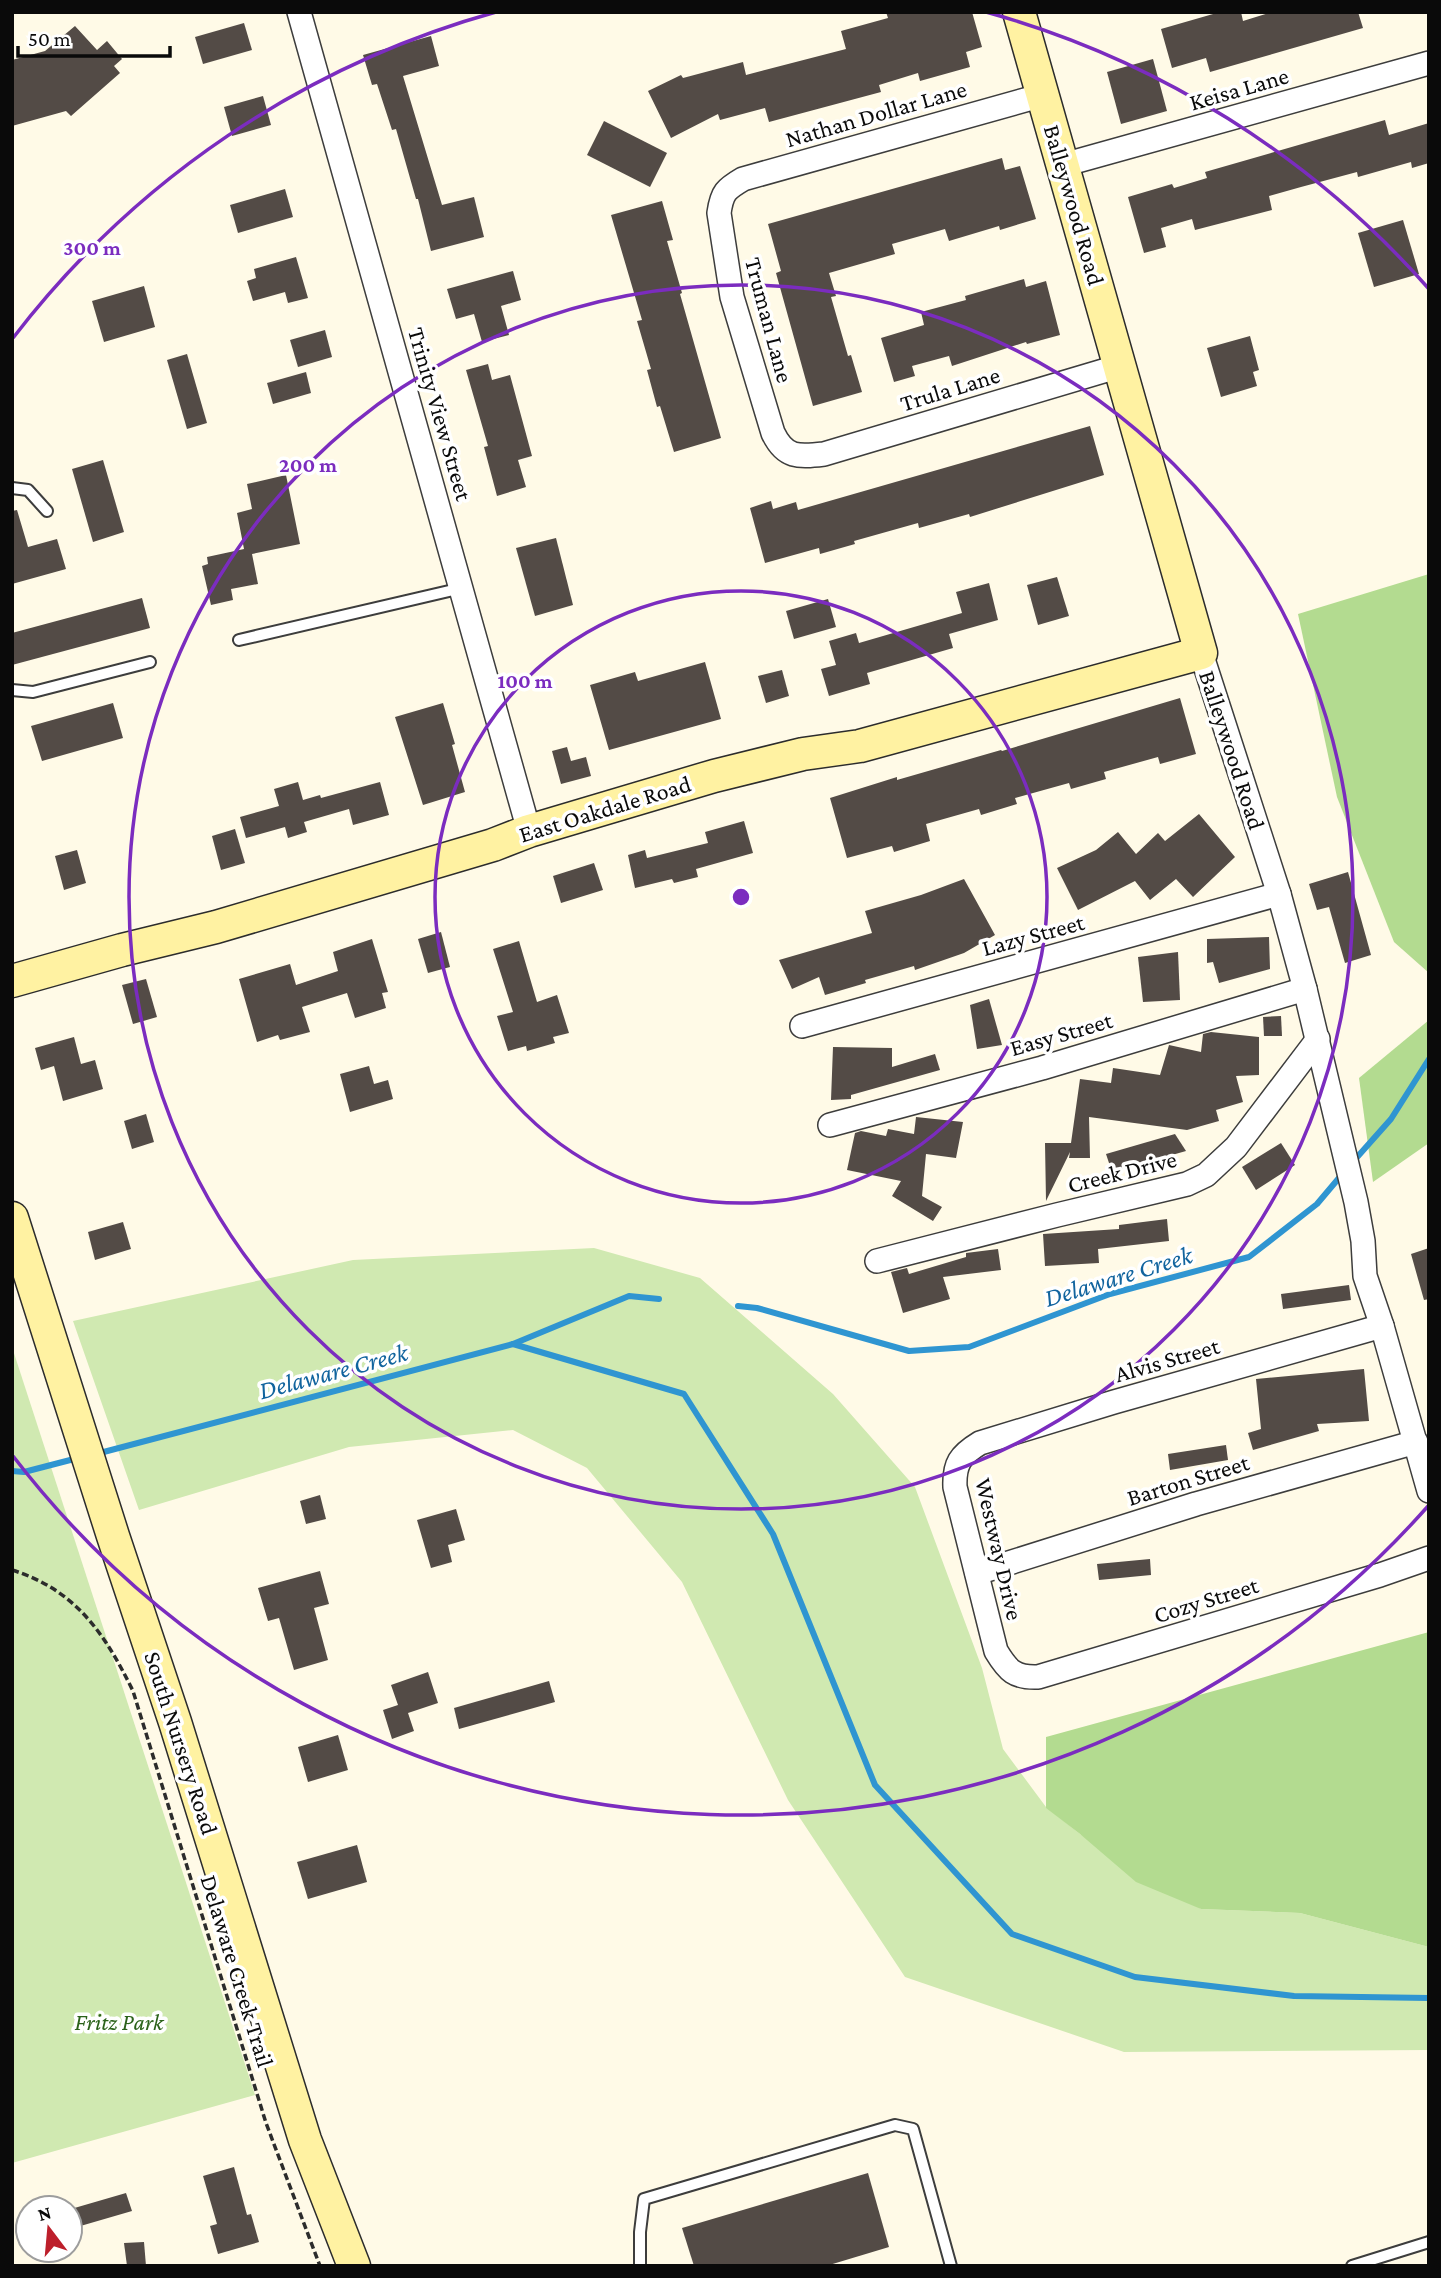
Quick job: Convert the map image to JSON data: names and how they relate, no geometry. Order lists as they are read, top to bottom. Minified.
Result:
{"streets":{"street":["Keisa Lane","Nathan Dollar Lane","Balleywood Road","Truman Lane","Trula Lane","Trinity View Street","East Oakdale Road","Lazy Street","Easy Street","Creek Drive","Alvis Street","Barton Street","Westway Drive","Cozy Street","South Nursery Road"],"path":["Delaware Creek Trail"]},"crossings":[["Keisa Lane","Balleywood Road"],["Nathan Dollar Lane","Balleywood Road"],["Nathan Dollar Lane","Truman Lane"],["Balleywood Road","Trula Lane"],["Balleywood Road","East Oakdale Road"],["Balleywood Road","Lazy Street"],["Balleywood Road","Easy Street"],["Balleywood Road","Creek Drive"],["Balleywood Road","Alvis Street"],["Balleywood Road","Barton Street"],["Truman Lane","Trula Lane"],["Trinity View Street","East Oakdale Road"],["Alvis Street","Westway Drive"],["Barton Street","Westway Drive"],["Westway Drive","Cozy Street"]],"water":["Delaware Creek"],"parks":["Fritz Park"],"scale_bar":"50 m","north":"top","rings":["300 m","200 m","100 m"]}
